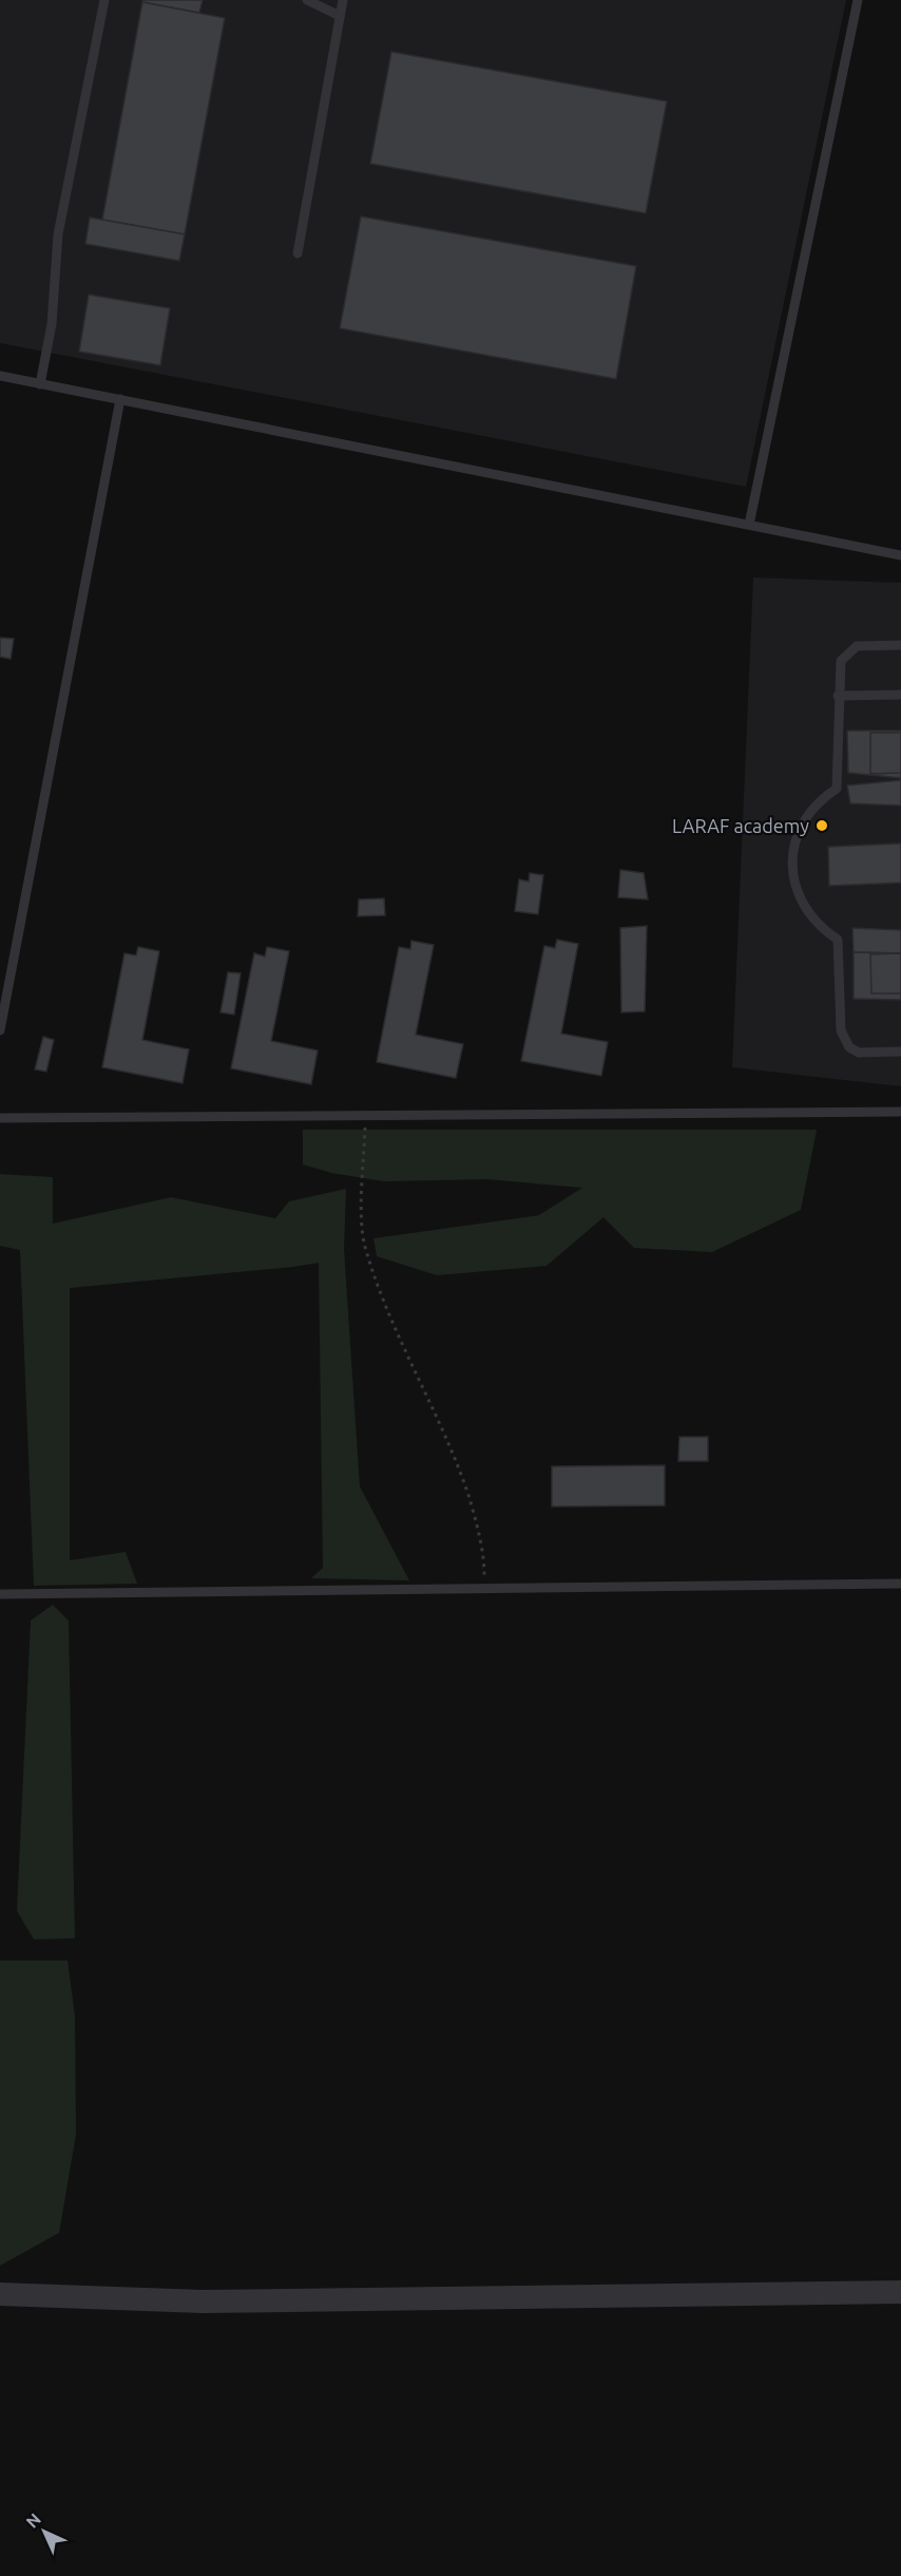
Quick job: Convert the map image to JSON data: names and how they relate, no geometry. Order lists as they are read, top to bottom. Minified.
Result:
{"places":["LARAF academy"],"north":"top left"}
